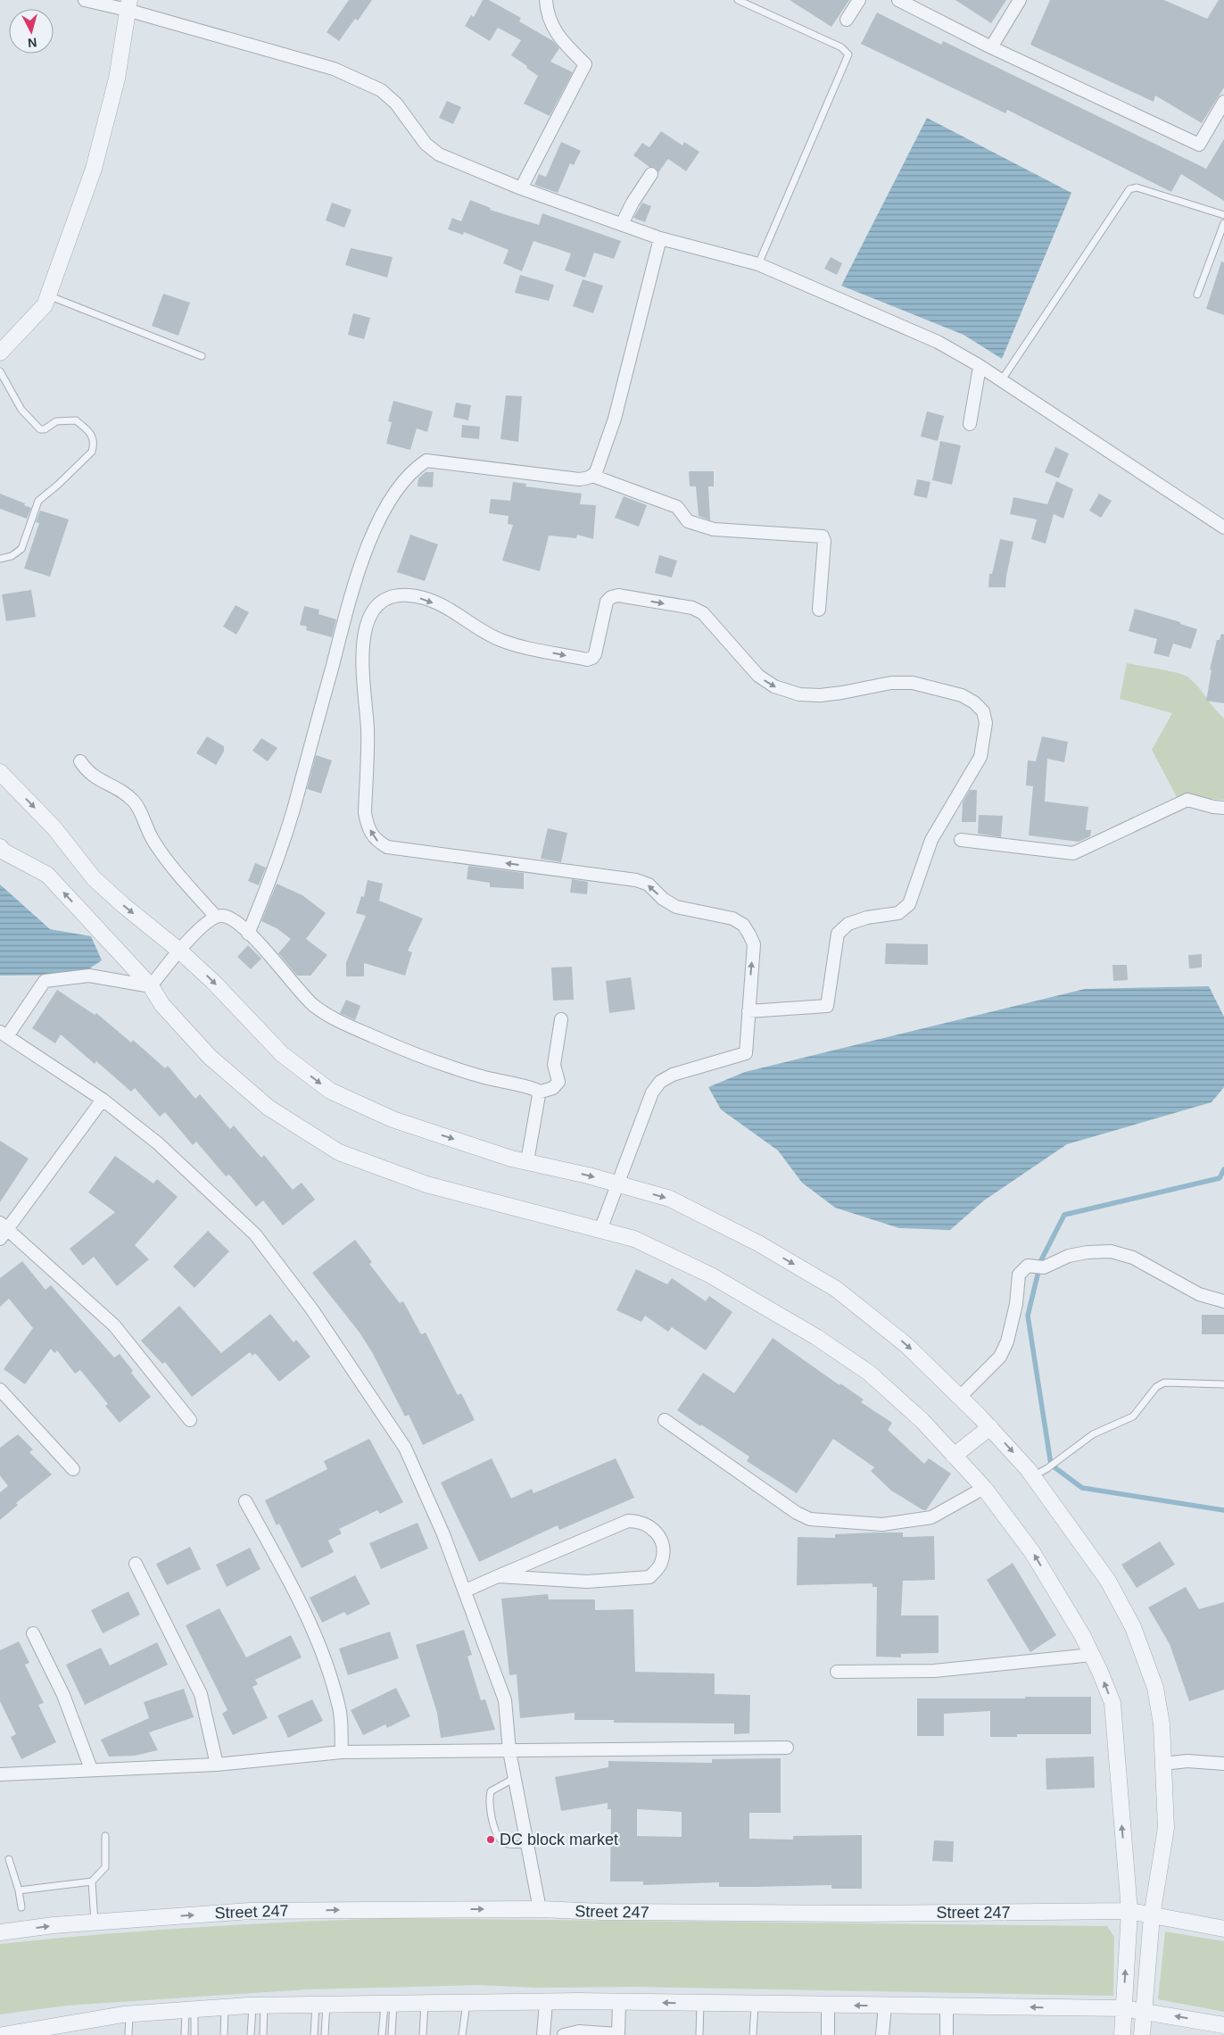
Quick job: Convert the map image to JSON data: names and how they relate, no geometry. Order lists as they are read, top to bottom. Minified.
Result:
{"streets":{"street":["Street 247"]},"places":["DC block market"],"north":"bottom"}
